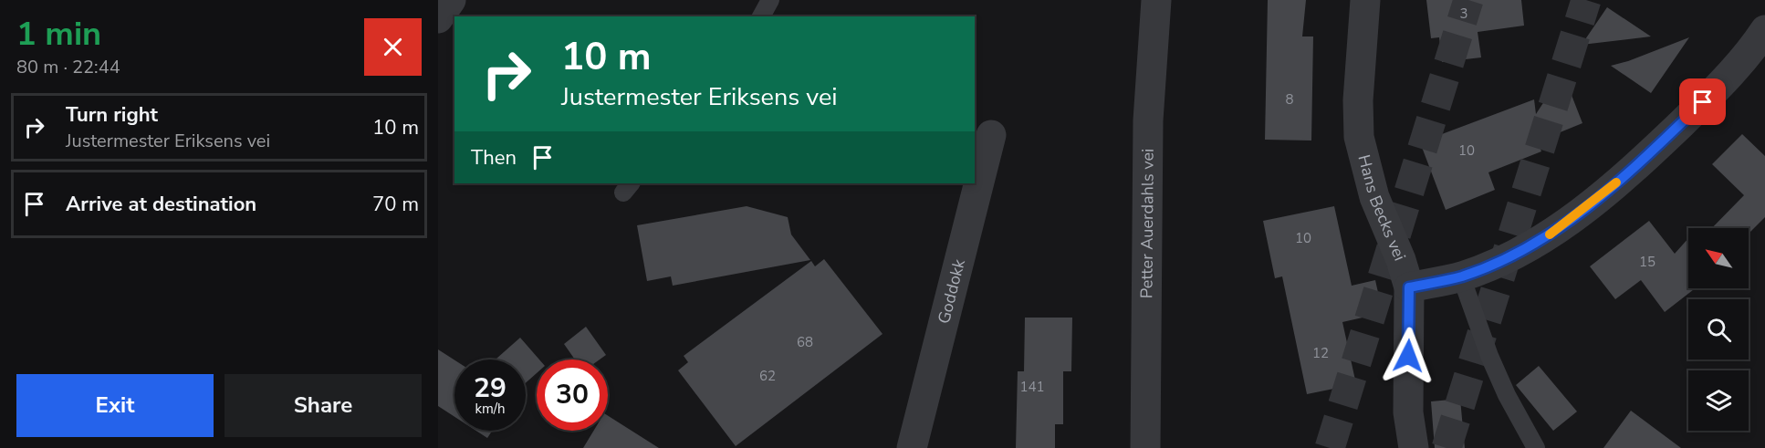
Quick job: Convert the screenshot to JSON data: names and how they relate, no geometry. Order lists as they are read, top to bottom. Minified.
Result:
{"streets":{"street":["Hans Becks vei","Petter Auerdahls vei","Goddokk"]},"house_numbers":["3","8","10","10","15","68","12","62","141"],"north":"top left","page":{"heading":["1 min","80 m · 22:44"],"turn":["10 m","Justermester Eriksens vei"],"list":[{"name":"Turn right","note":"Justermester Eriksens vei","value":"10 m"},{"name":"Arrive at destination","value":"70 m"}],"then":"Then","speed":"29 km/h","limit":"30","buttons":["Exit","Share"]}}
